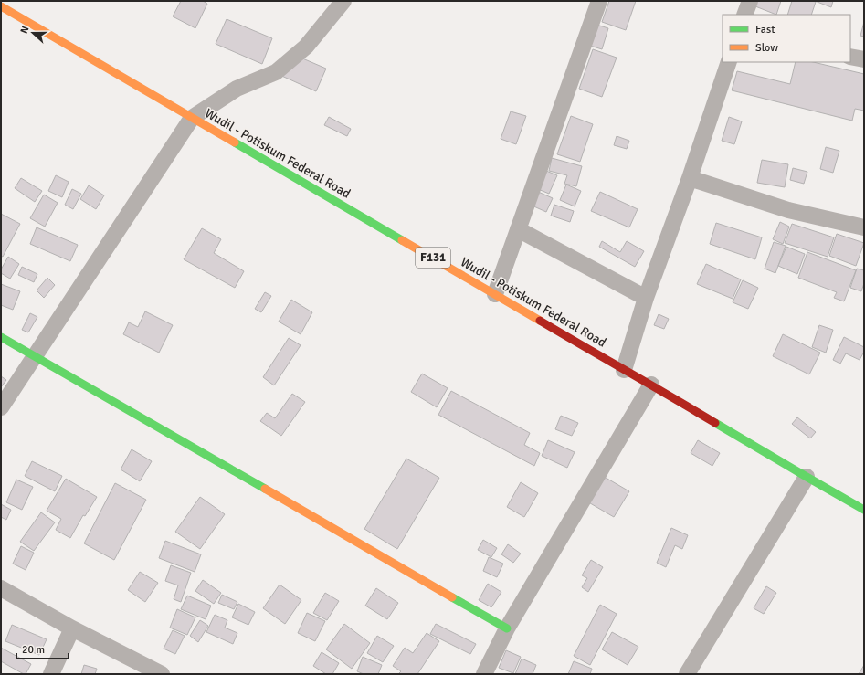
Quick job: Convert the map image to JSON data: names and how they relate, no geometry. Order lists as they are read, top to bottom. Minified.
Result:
{"streets":{"main road":["Wudil - Potiskum Federal Road","F131"]},"legend":["Fast","Slow"],"scale_bar":"20 m","north":"left"}
